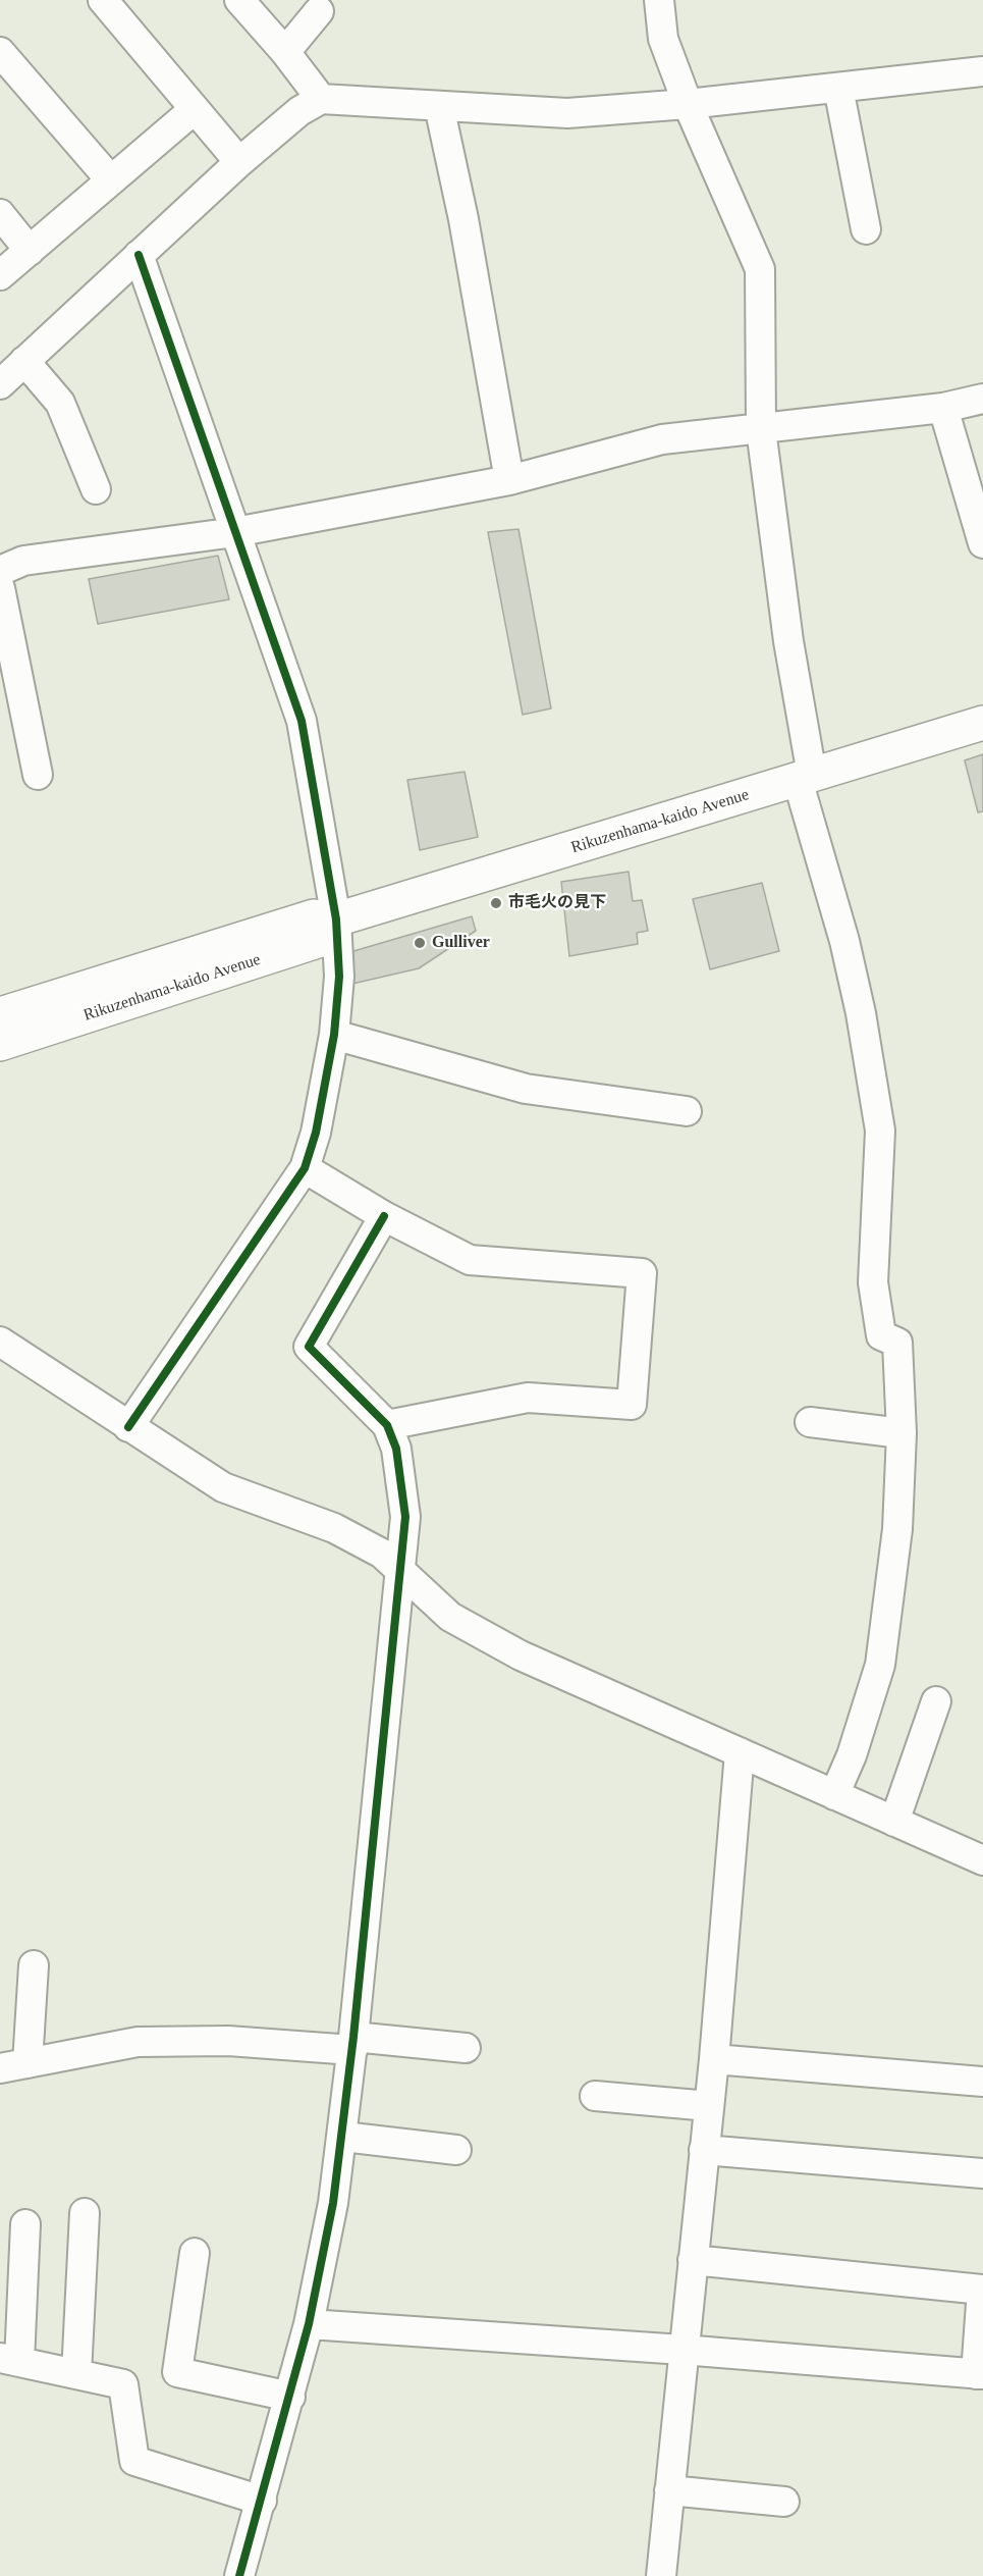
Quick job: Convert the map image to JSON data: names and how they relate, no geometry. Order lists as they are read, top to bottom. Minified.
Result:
{"streets":{"highway":["Rikuzenhama-kaido Avenue"]},"places":["市毛火の見下","Gulliver"]}
